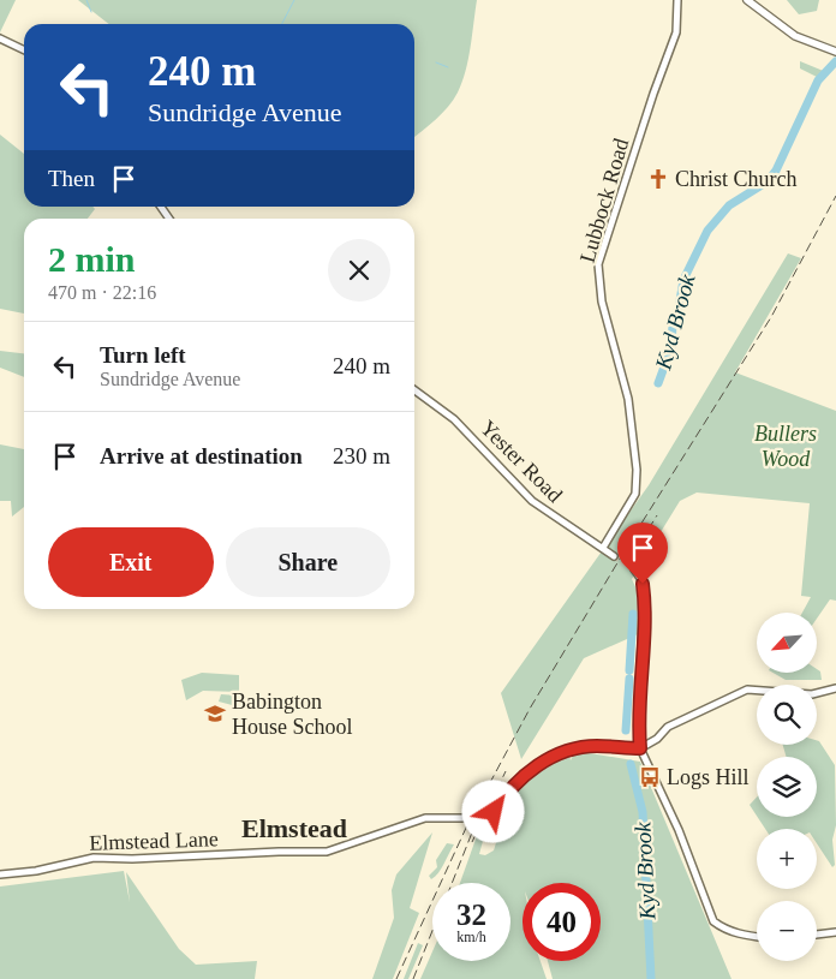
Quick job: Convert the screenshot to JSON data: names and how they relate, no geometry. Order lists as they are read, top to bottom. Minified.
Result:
{"streets":{"street":["Lubbock Road","Yester Road","Elmstead Lane"]},"crossings":[["Lubbock Road","Yester Road"]],"districts":["Elmstead"],"water":["Kyd Brook"],"parks":["Bullers Wood"],"places":{"church":["Christ Church"],"school or university":["Babington House School"],"bus stop":["Logs Hill"]},"north":"bottom left","page":{"turn":["240 m","Sundridge Avenue"],"then":"Then","heading":["2 min","470 m · 22:16"],"list":[{"name":"Turn left","note":"Sundridge Avenue","value":"240 m"},{"name":"Arrive at destination","value":"230 m"}],"buttons":["Exit","Share"],"map_buttons":["+","−"],"speed":"32 km/h","limit":"40"}}
